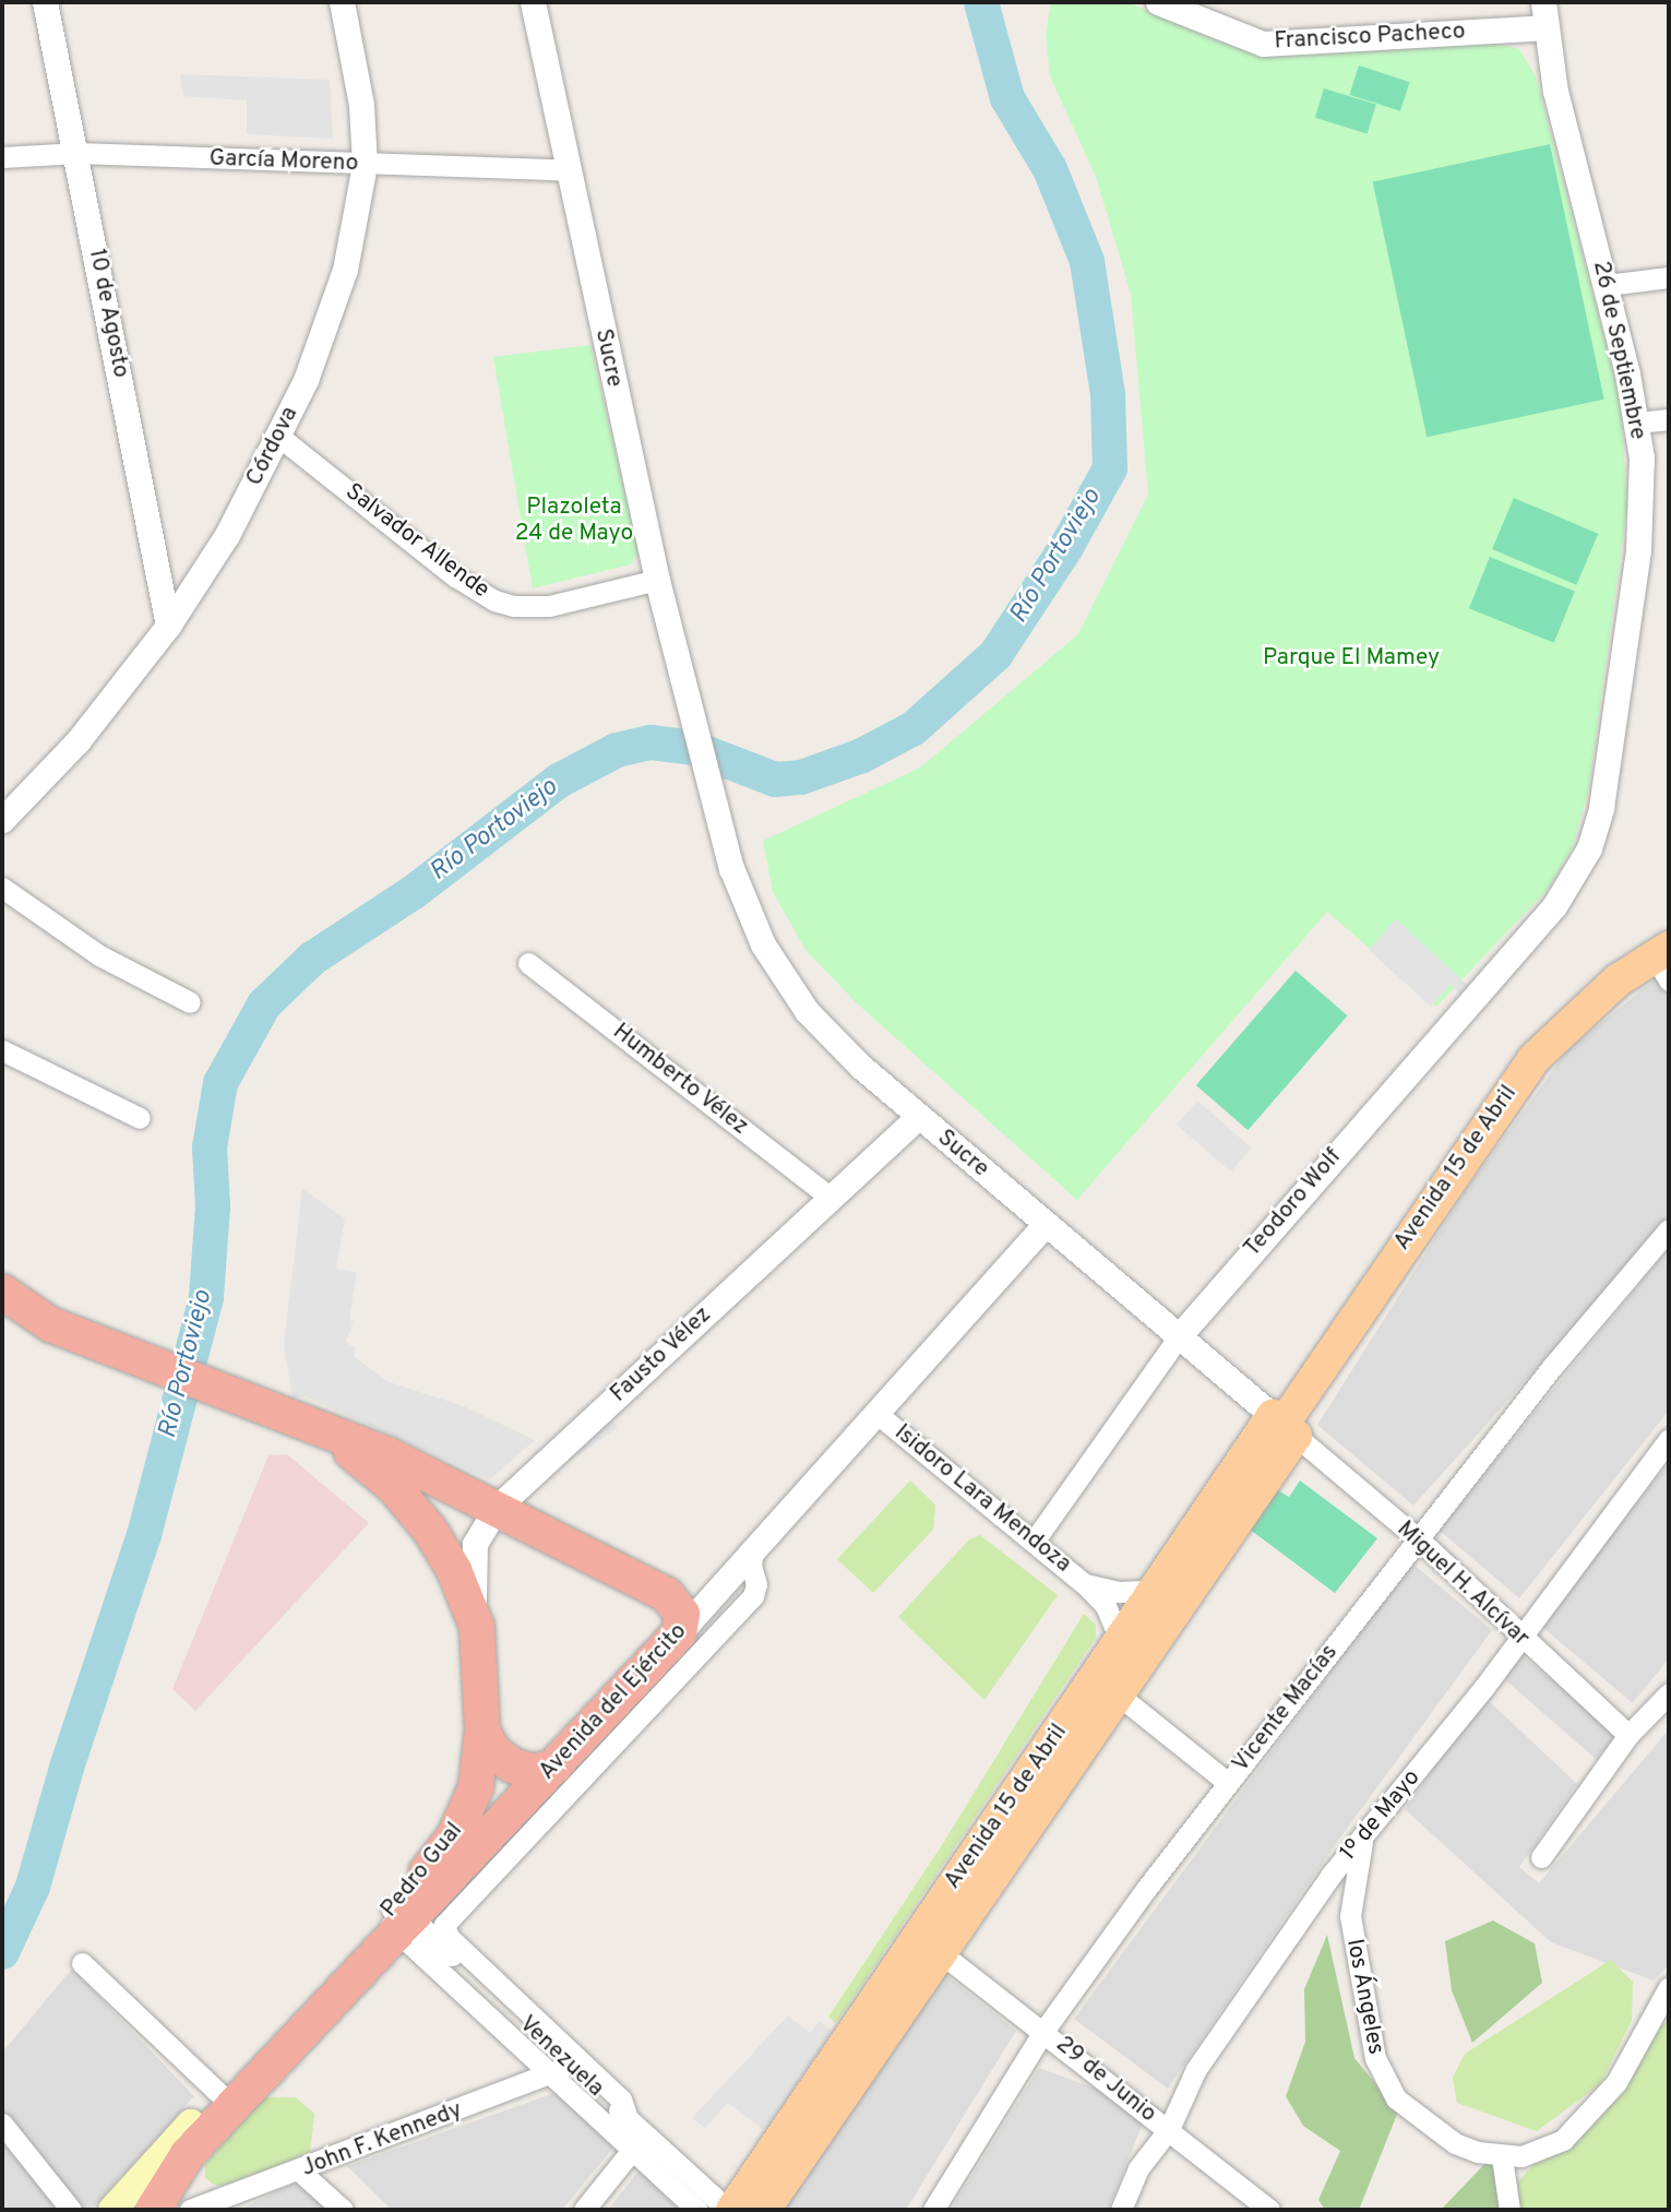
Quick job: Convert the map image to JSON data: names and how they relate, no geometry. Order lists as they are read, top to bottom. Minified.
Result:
{"streets":{"highway":["Avenida del Ejército","Pedro Gual"],"main road":["Avenida 15 de Abril"],"street":["Francisco Pacheco","García Moreno","10 de Agosto","26 de Septiembre","Sucre","Córdova","Salvador Allende","Humberto Vélez","Teodoro Wolf","Fausto Vélez","Isidoro Lara Mendoza","Miguel H. Alcívar","Vicente Macías","1º de Mayo","los Ángeles","Venezuela","29 de Junio","John F. Kennedy"]},"crossings":[["Francisco Pacheco","26 de Septiembre"],["García Moreno","10 de Agosto"],["García Moreno","Sucre"],["García Moreno","Córdova"],["10 de Agosto","Córdova"],["26 de Septiembre","Teodoro Wolf"],["Sucre","Salvador Allende"],["Sucre","Avenida 15 de Abril"],["Sucre","Teodoro Wolf"],["Sucre","Fausto Vélez"],["Sucre","Miguel H. Alcívar"],["Sucre","Avenida del Ejército"],["Córdova","Salvador Allende"],["Humberto Vélez","Fausto Vélez"],["Avenida 15 de Abril","Isidoro Lara Mendoza"],["Avenida 15 de Abril","Miguel H. Alcívar"],["Avenida 15 de Abril","Venezuela"],["Avenida 15 de Abril","29 de Junio"],["Teodoro Wolf","Isidoro Lara Mendoza"],["Fausto Vélez","Pedro Gual"],["Isidoro Lara Mendoza","Avenida del Ejército"],["Miguel H. Alcívar","Vicente Macías"],["Miguel H. Alcívar","1º de Mayo"],["Avenida del Ejército","Pedro Gual"],["Avenida del Ejército","Venezuela"],["Vicente Macías","29 de Junio"],["1º de Mayo","los Ángeles"],["1º de Mayo","29 de Junio"],["Pedro Gual","Venezuela"],["Venezuela","John F. Kennedy"]],"water":["Río Portoviejo"],"parks":["Plazoleta 24 de Mayo","Parque El Mamey"]}
